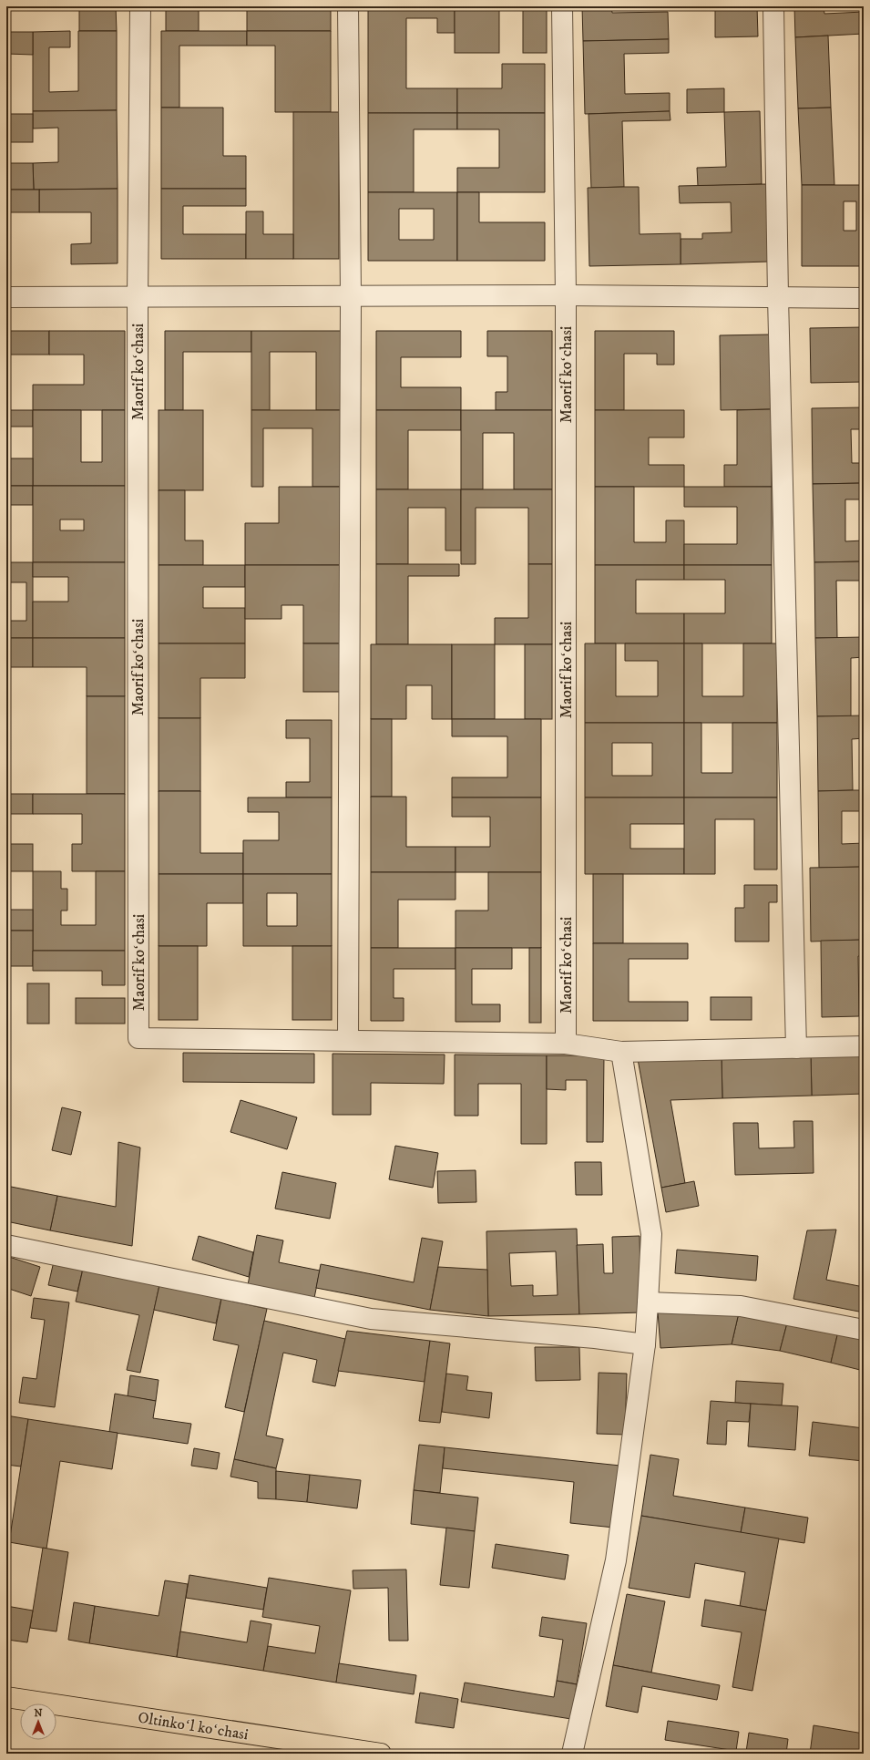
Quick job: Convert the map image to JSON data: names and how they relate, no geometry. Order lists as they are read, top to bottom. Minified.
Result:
{"streets":{"main road":["Oltinkoʻl koʻchasi"],"street":["Maorif koʻchasi"]},"north":"top"}
